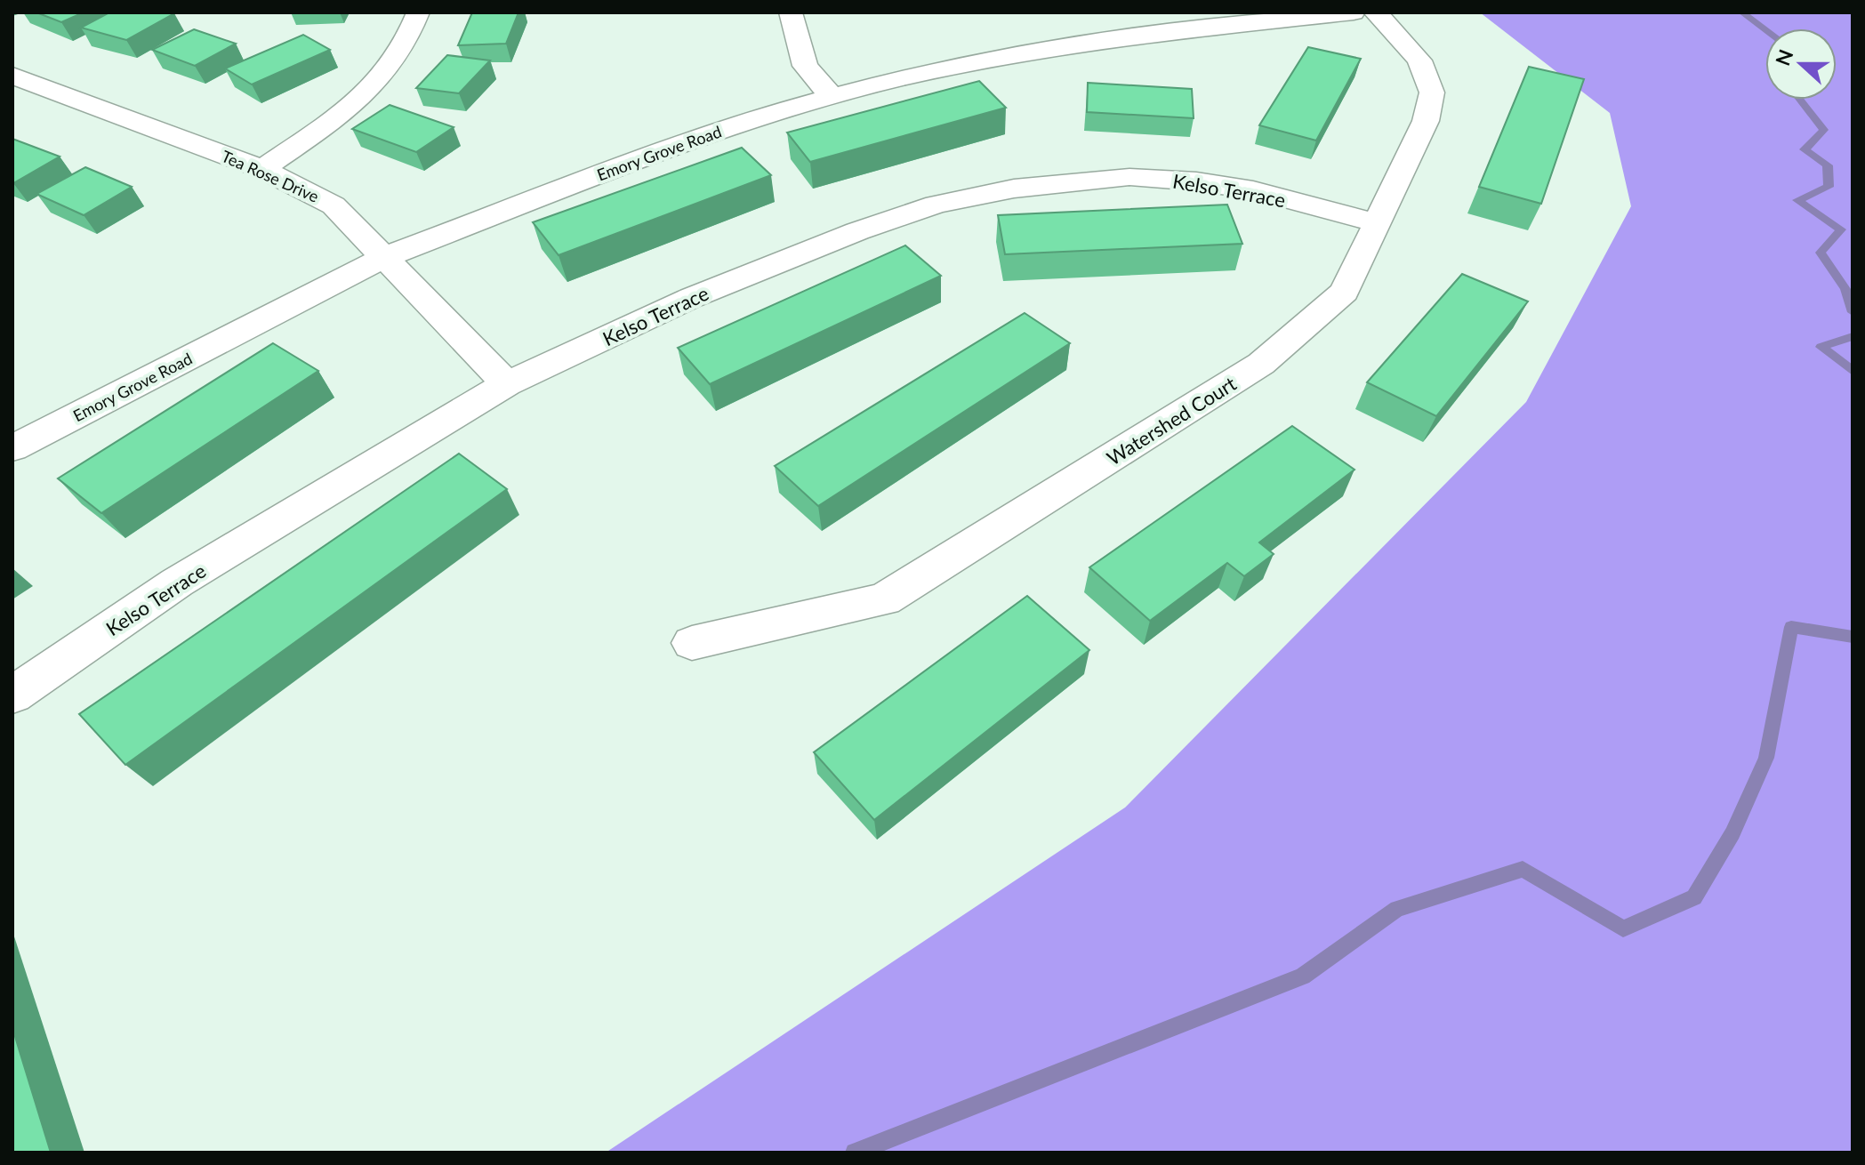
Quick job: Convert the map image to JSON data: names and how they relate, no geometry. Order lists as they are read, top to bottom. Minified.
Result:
{"streets":{"street":["Emory Grove Road","Tea Rose Drive","Kelso Terrace","Watershed Court"]},"crossings":[["Emory Grove Road","Tea Rose Drive"],["Tea Rose Drive","Kelso Terrace"],["Kelso Terrace","Watershed Court"]],"north":"left"}
